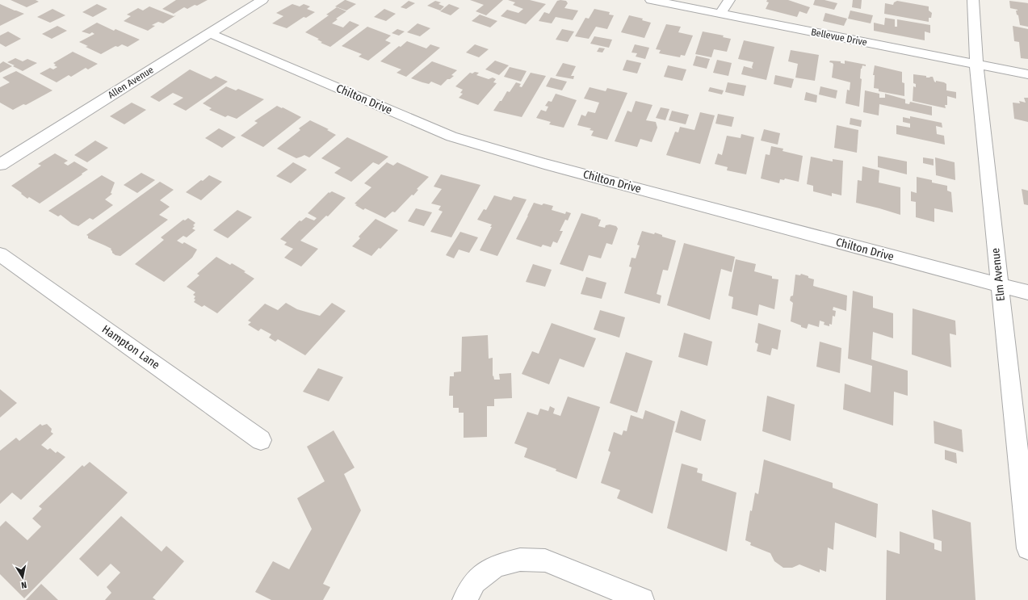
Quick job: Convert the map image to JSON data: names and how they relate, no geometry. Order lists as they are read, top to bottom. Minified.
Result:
{"streets":{"street":["Bellevue Drive","Allen Avenue","Chilton Drive","Elm Avenue","Hampton Lane"]},"crossings":[["Bellevue Drive","Elm Avenue"],["Allen Avenue","Chilton Drive"],["Chilton Drive","Elm Avenue"]],"north":"bottom"}
